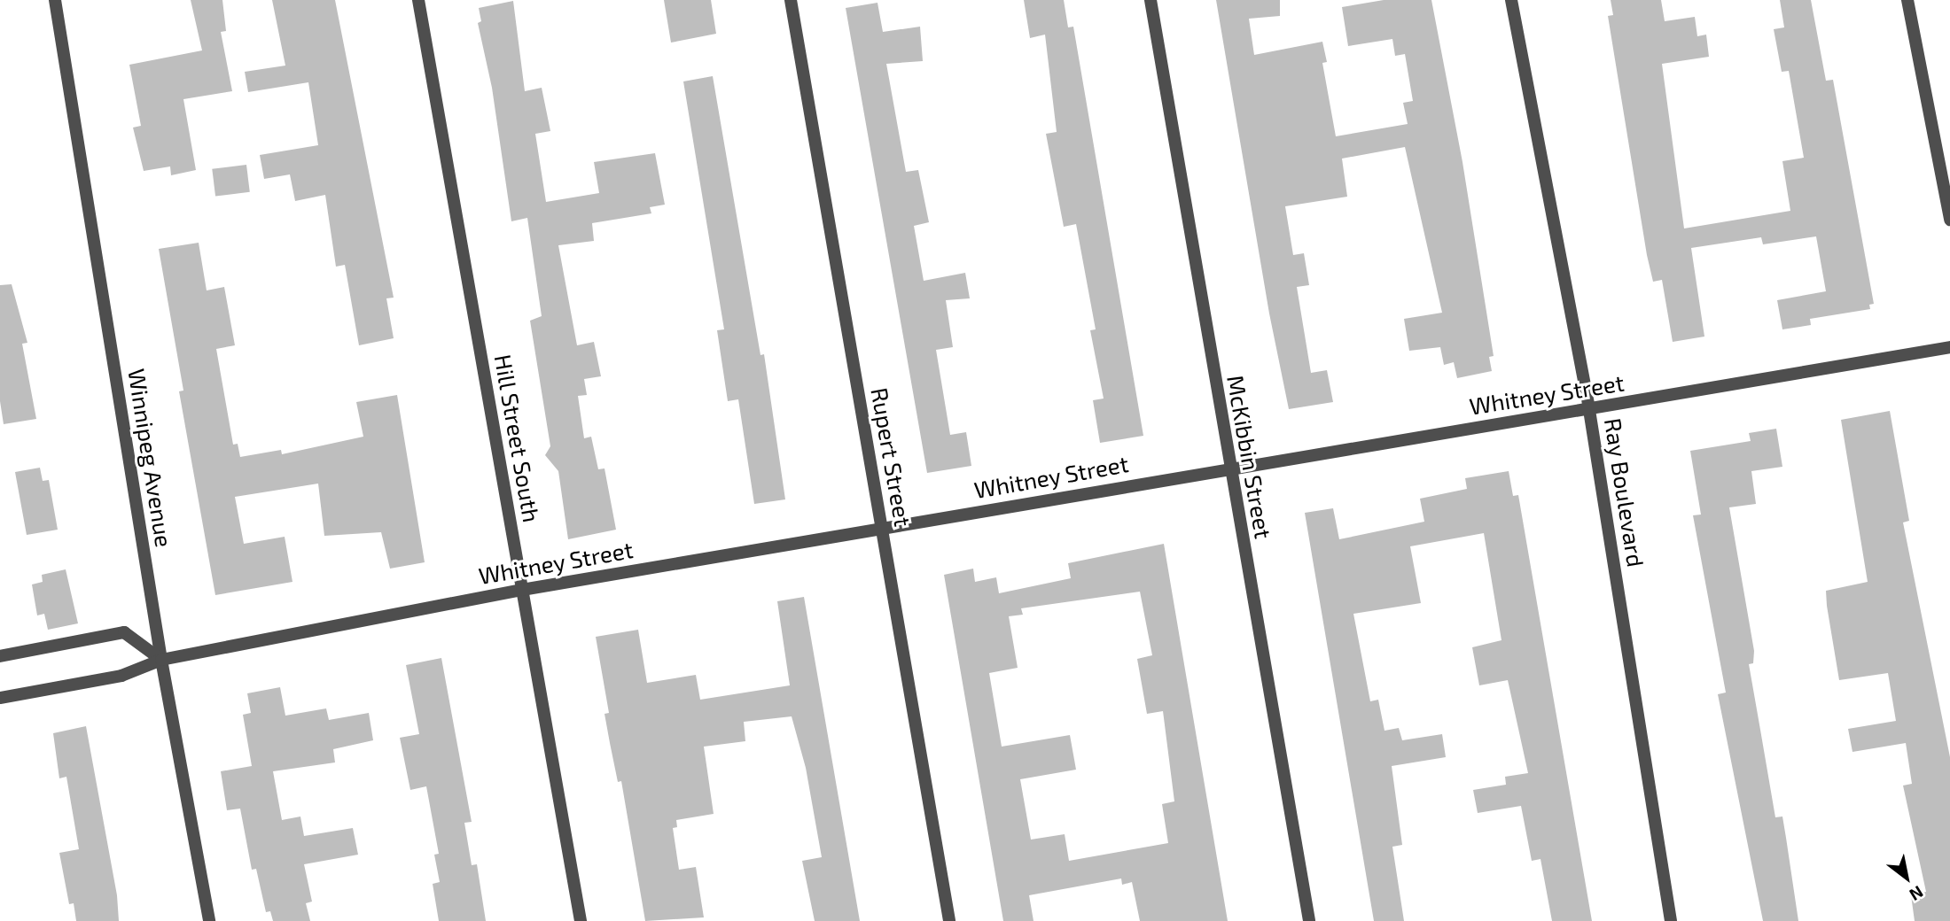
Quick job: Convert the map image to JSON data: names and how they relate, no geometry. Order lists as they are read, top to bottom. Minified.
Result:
{"streets":{"street":["Whitney Street","Hill Street South","Rupert Street","McKibbin Street","Winnipeg Avenue","Ray Boulevard"]},"crossings":[["Whitney Street","Hill Street South"],["Whitney Street","Rupert Street"],["Whitney Street","McKibbin Street"],["Whitney Street","Winnipeg Avenue"],["Whitney Street","Ray Boulevard"]],"north":"bottom right"}
